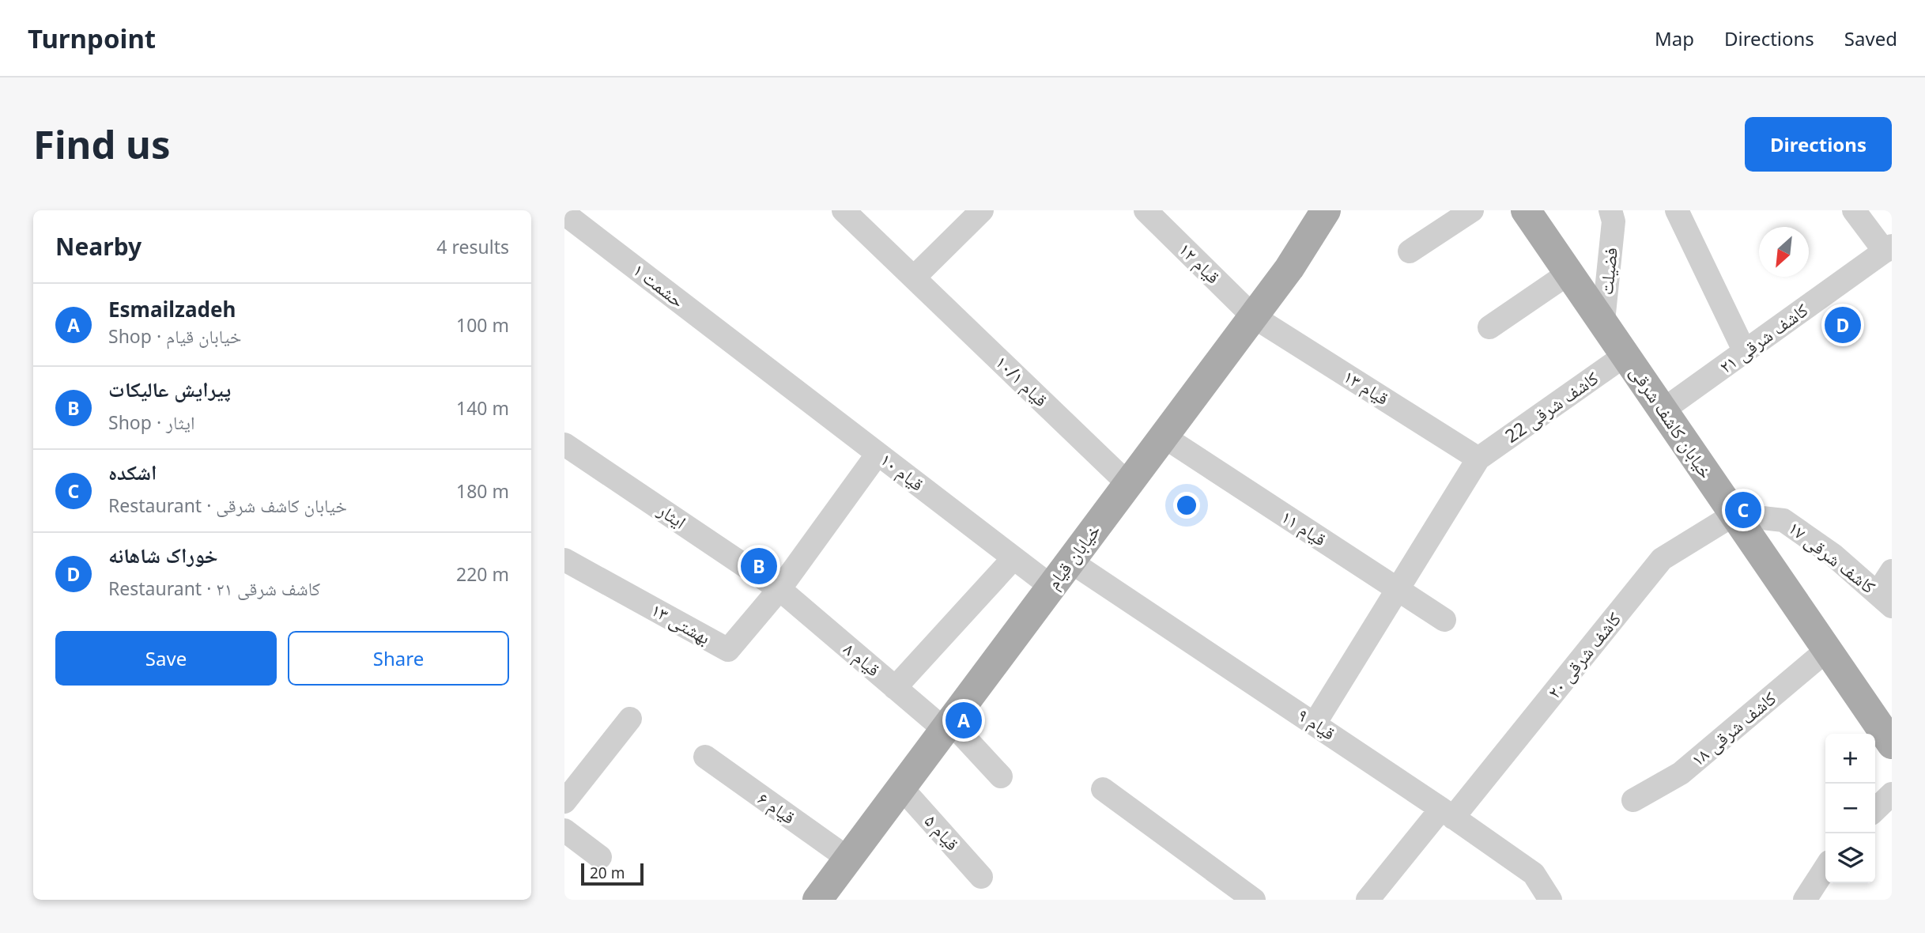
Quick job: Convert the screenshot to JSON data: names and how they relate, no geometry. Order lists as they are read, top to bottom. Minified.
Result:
{"streets":{"main road":["خیابان کاشف شرقی","خیابان قیام"],"street":["قیام ۱۲","فضیلت","حشمت ۱","کاشف شرقی ۲۱","قیام ۱۰/۱","قیام ۱۳","کاشف شرقی 22","قیام ۱۰","ایثار","قیام ۱۱","کاشف شرقی ۱۷","بهشتی ۱۳","کاشف شرقی ۲۰","قیام ۸","قیام ۹","کاشف شرقی ۱۸","قیام ۶","قیام ۵"]},"crossings":[["قیام ۱۲","قیام ۱۳"],["قیام ۱۲","خیابان قیام"],["فضیلت","خیابان کاشف شرقی"],["حشمت ۱","قیام ۱۰"],["کاشف شرقی ۲۱","خیابان کاشف شرقی"],["قیام ۱۰/۱","خیابان قیام"],["قیام ۱۳","کاشف شرقی 22"],["قیام ۱۳","خیابان قیام"],["کاشف شرقی 22","خیابان کاشف شرقی"],["خیابان کاشف شرقی","کاشف شرقی ۱۷"],["خیابان کاشف شرقی","کاشف شرقی ۲۰"],["خیابان کاشف شرقی","کاشف شرقی ۱۸"],["قیام ۱۰","خیابان قیام"],["ایثار","بهشتی ۱۳"],["ایثار","قیام ۸"],["قیام ۱۱","خیابان قیام"],["خیابان قیام","قیام ۸"],["خیابان قیام","قیام ۹"],["خیابان قیام","قیام ۶"],["خیابان قیام","قیام ۵"],["کاشف شرقی ۱۷","کاشف شرقی ۲۰"],["بهشتی ۱۳","قیام ۸"],["کاشف شرقی ۲۰","قیام ۹"]],"scale_bar":"20 m","north":"bottom left","page":{"header":"Turnpoint","nav":["Map","Directions","Saved"],"buttons":["Directions",["Save","Share"]],"title":"Find us","heading":["Nearby","4 results"],"list":[{"mark":"A","name":"Esmailzadeh","note":"Shop · خیابان قیام","value":"100 m"},{"mark":"B","name":"پیرایش عالیکات","note":"Shop · ایثار","value":"140 m"},{"mark":"C","name":"اشکده","note":"Restaurant · خیابان کاشف شرقی","value":"180 m"},{"mark":"D","name":"خوراک شاهانه","note":"Restaurant · کاشف شرقی ۲۱","value":"220 m"}],"pins":["D","C","B","A"],"map_buttons":["+","−"],"scale":"20 m"}}
